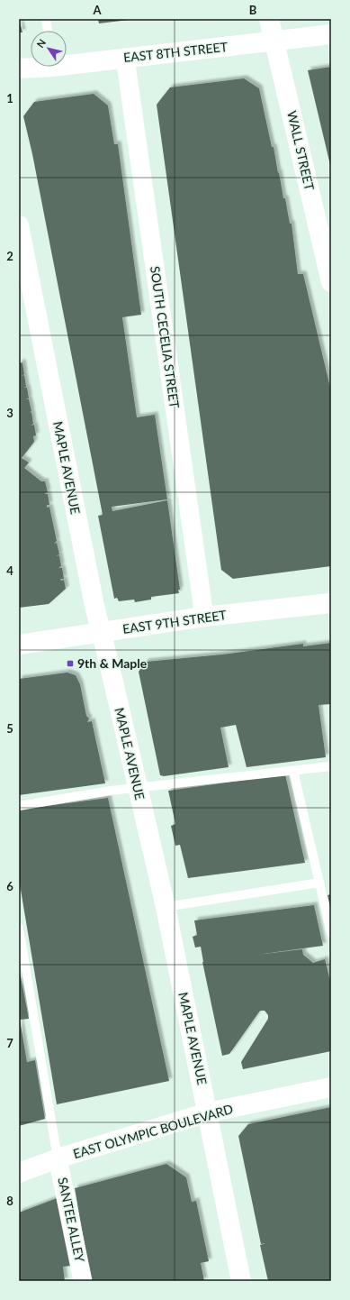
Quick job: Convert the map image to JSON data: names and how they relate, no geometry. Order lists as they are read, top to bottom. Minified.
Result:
{"streets":{"street":["EAST 8TH STREET","WALL STREET","SOUTH CECELIA STREET","MAPLE AVENUE","EAST 9TH STREET","EAST OLYMPIC BOULEVARD","SANTEE ALLEY"]},"crossings":[["EAST 8TH STREET","WALL STREET"],["EAST 8TH STREET","SOUTH CECELIA STREET"],["SOUTH CECELIA STREET","EAST 9TH STREET"],["MAPLE AVENUE","EAST 9TH STREET"],["MAPLE AVENUE","EAST OLYMPIC BOULEVARD"],["EAST OLYMPIC BOULEVARD","SANTEE ALLEY"]],"places":{"transit":["9th & Maple"]},"north":"top left","grid":{"columns":["A","B"],"rows":["1","2","3","4","5","6","7","8"]}}
